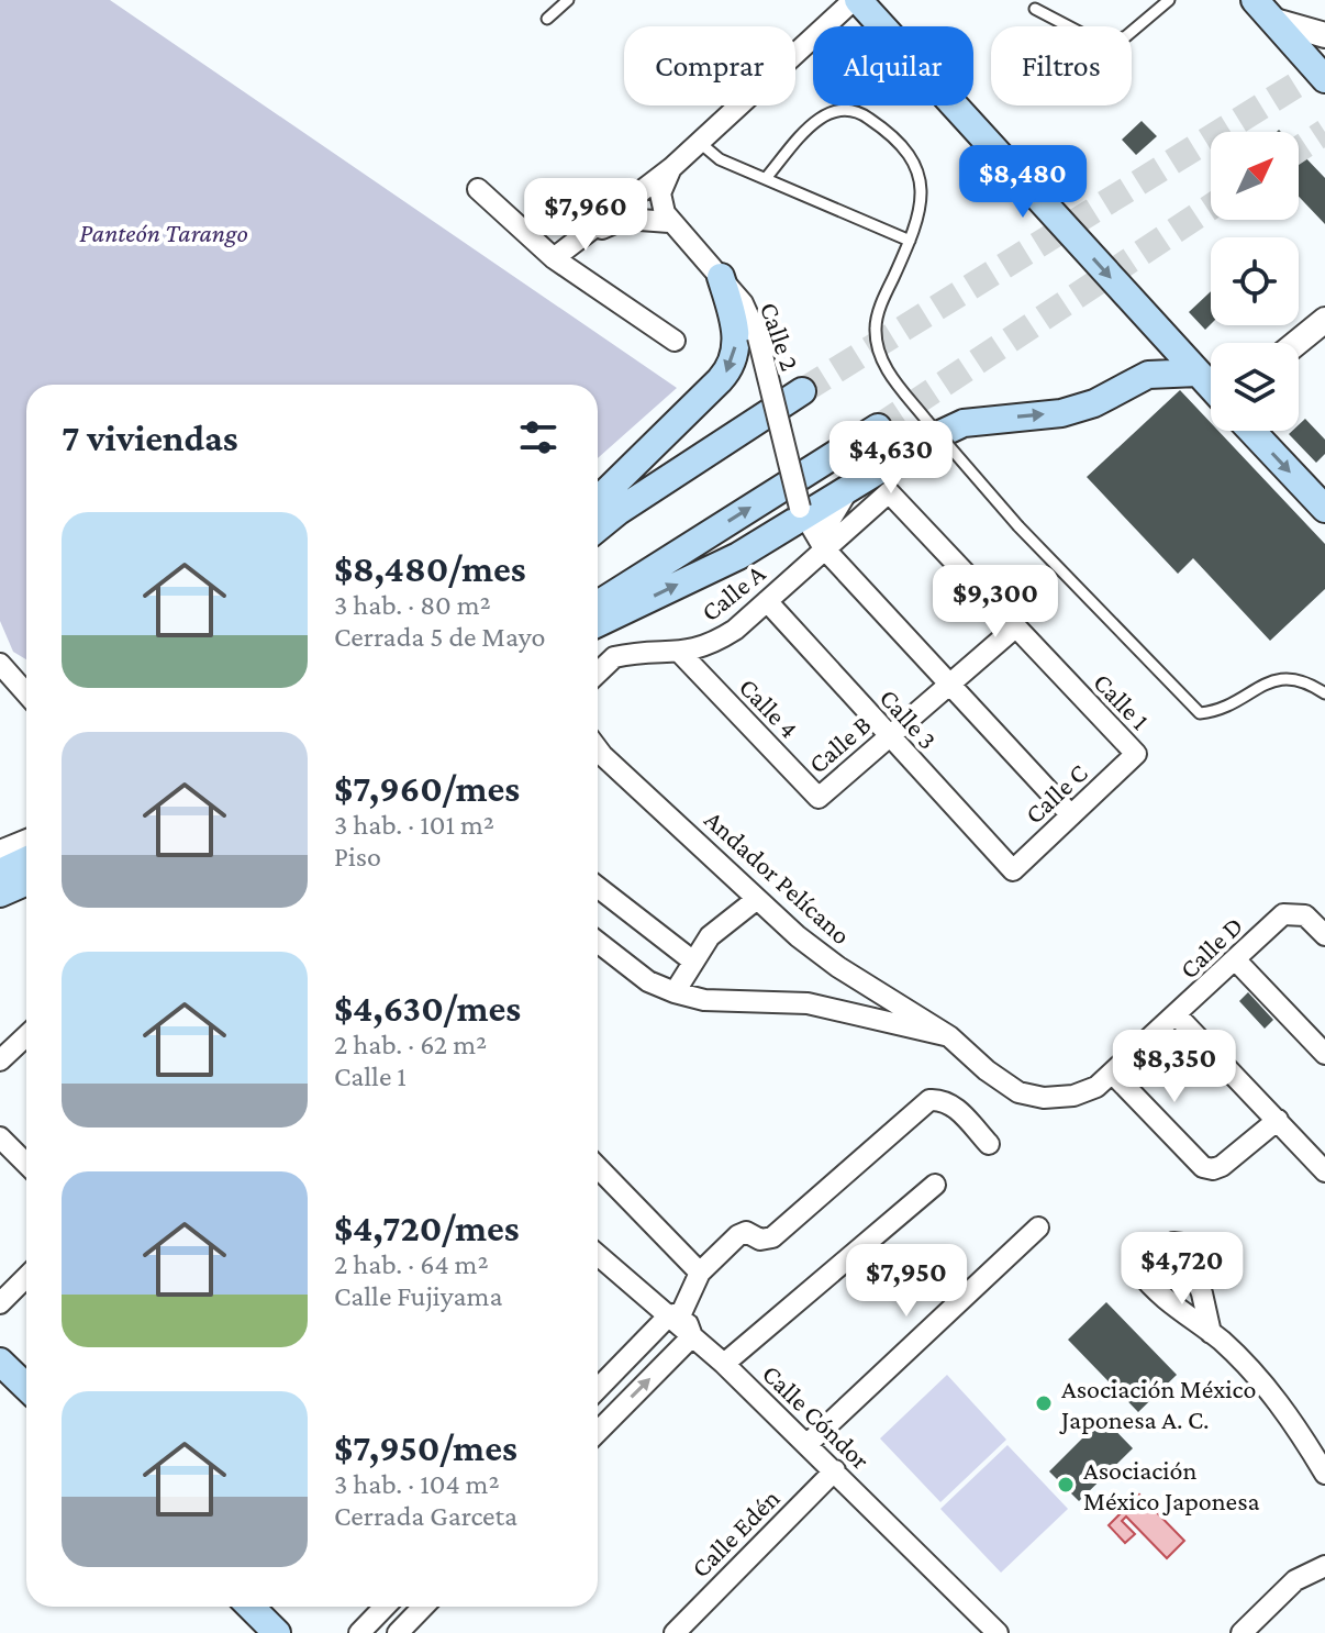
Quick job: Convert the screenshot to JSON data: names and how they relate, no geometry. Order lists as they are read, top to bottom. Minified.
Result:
{"streets":{"street":["Calle 2","Calle A","Calle 1","Calle 4","Calle 3","Calle B","Calle C","Andador Pelícano","Calle D","Calle Cóndor","Calle Edén"]},"crossings":[["Calle 2","Calle A"],["Calle 2","Calle B"],["Calle 2","Calle C"],["Calle A","Calle 1"],["Calle A","Calle 4"],["Calle A","Calle 3"],["Calle 1","Calle B"],["Calle 1","Calle C"],["Calle 4","Calle B"],["Calle 3","Calle B"],["Calle 3","Calle C"],["Andador Pelícano","Calle D"],["Calle Cóndor","Calle Edén"]],"parks":["Panteón Tarango"],"places":["Asociación México Japonesa A. C.","Asociación México Japonesa"],"north":"top right","page":{"chip":["Comprar","Alquilar","Filtros"],"price":["$8,480","$7,960","$4,630","$9,300","$8,350","$4,720","$7,950"],"heading":"7 viviendas","list":[{"name":"$8,480/mes","note":"3 hab. · 80 m² · Cerrada 5 de Mayo"},{"name":"$7,960/mes","note":"3 hab. · 101 m² · Piso"},{"name":"$4,630/mes","note":"2 hab. · 62 m² · Calle 1"},{"name":"$4,720/mes","note":"2 hab. · 64 m² · Calle Fujiyama"},{"name":"$7,950/mes","note":"3 hab. · 104 m² · Cerrada Garceta"}]}}
